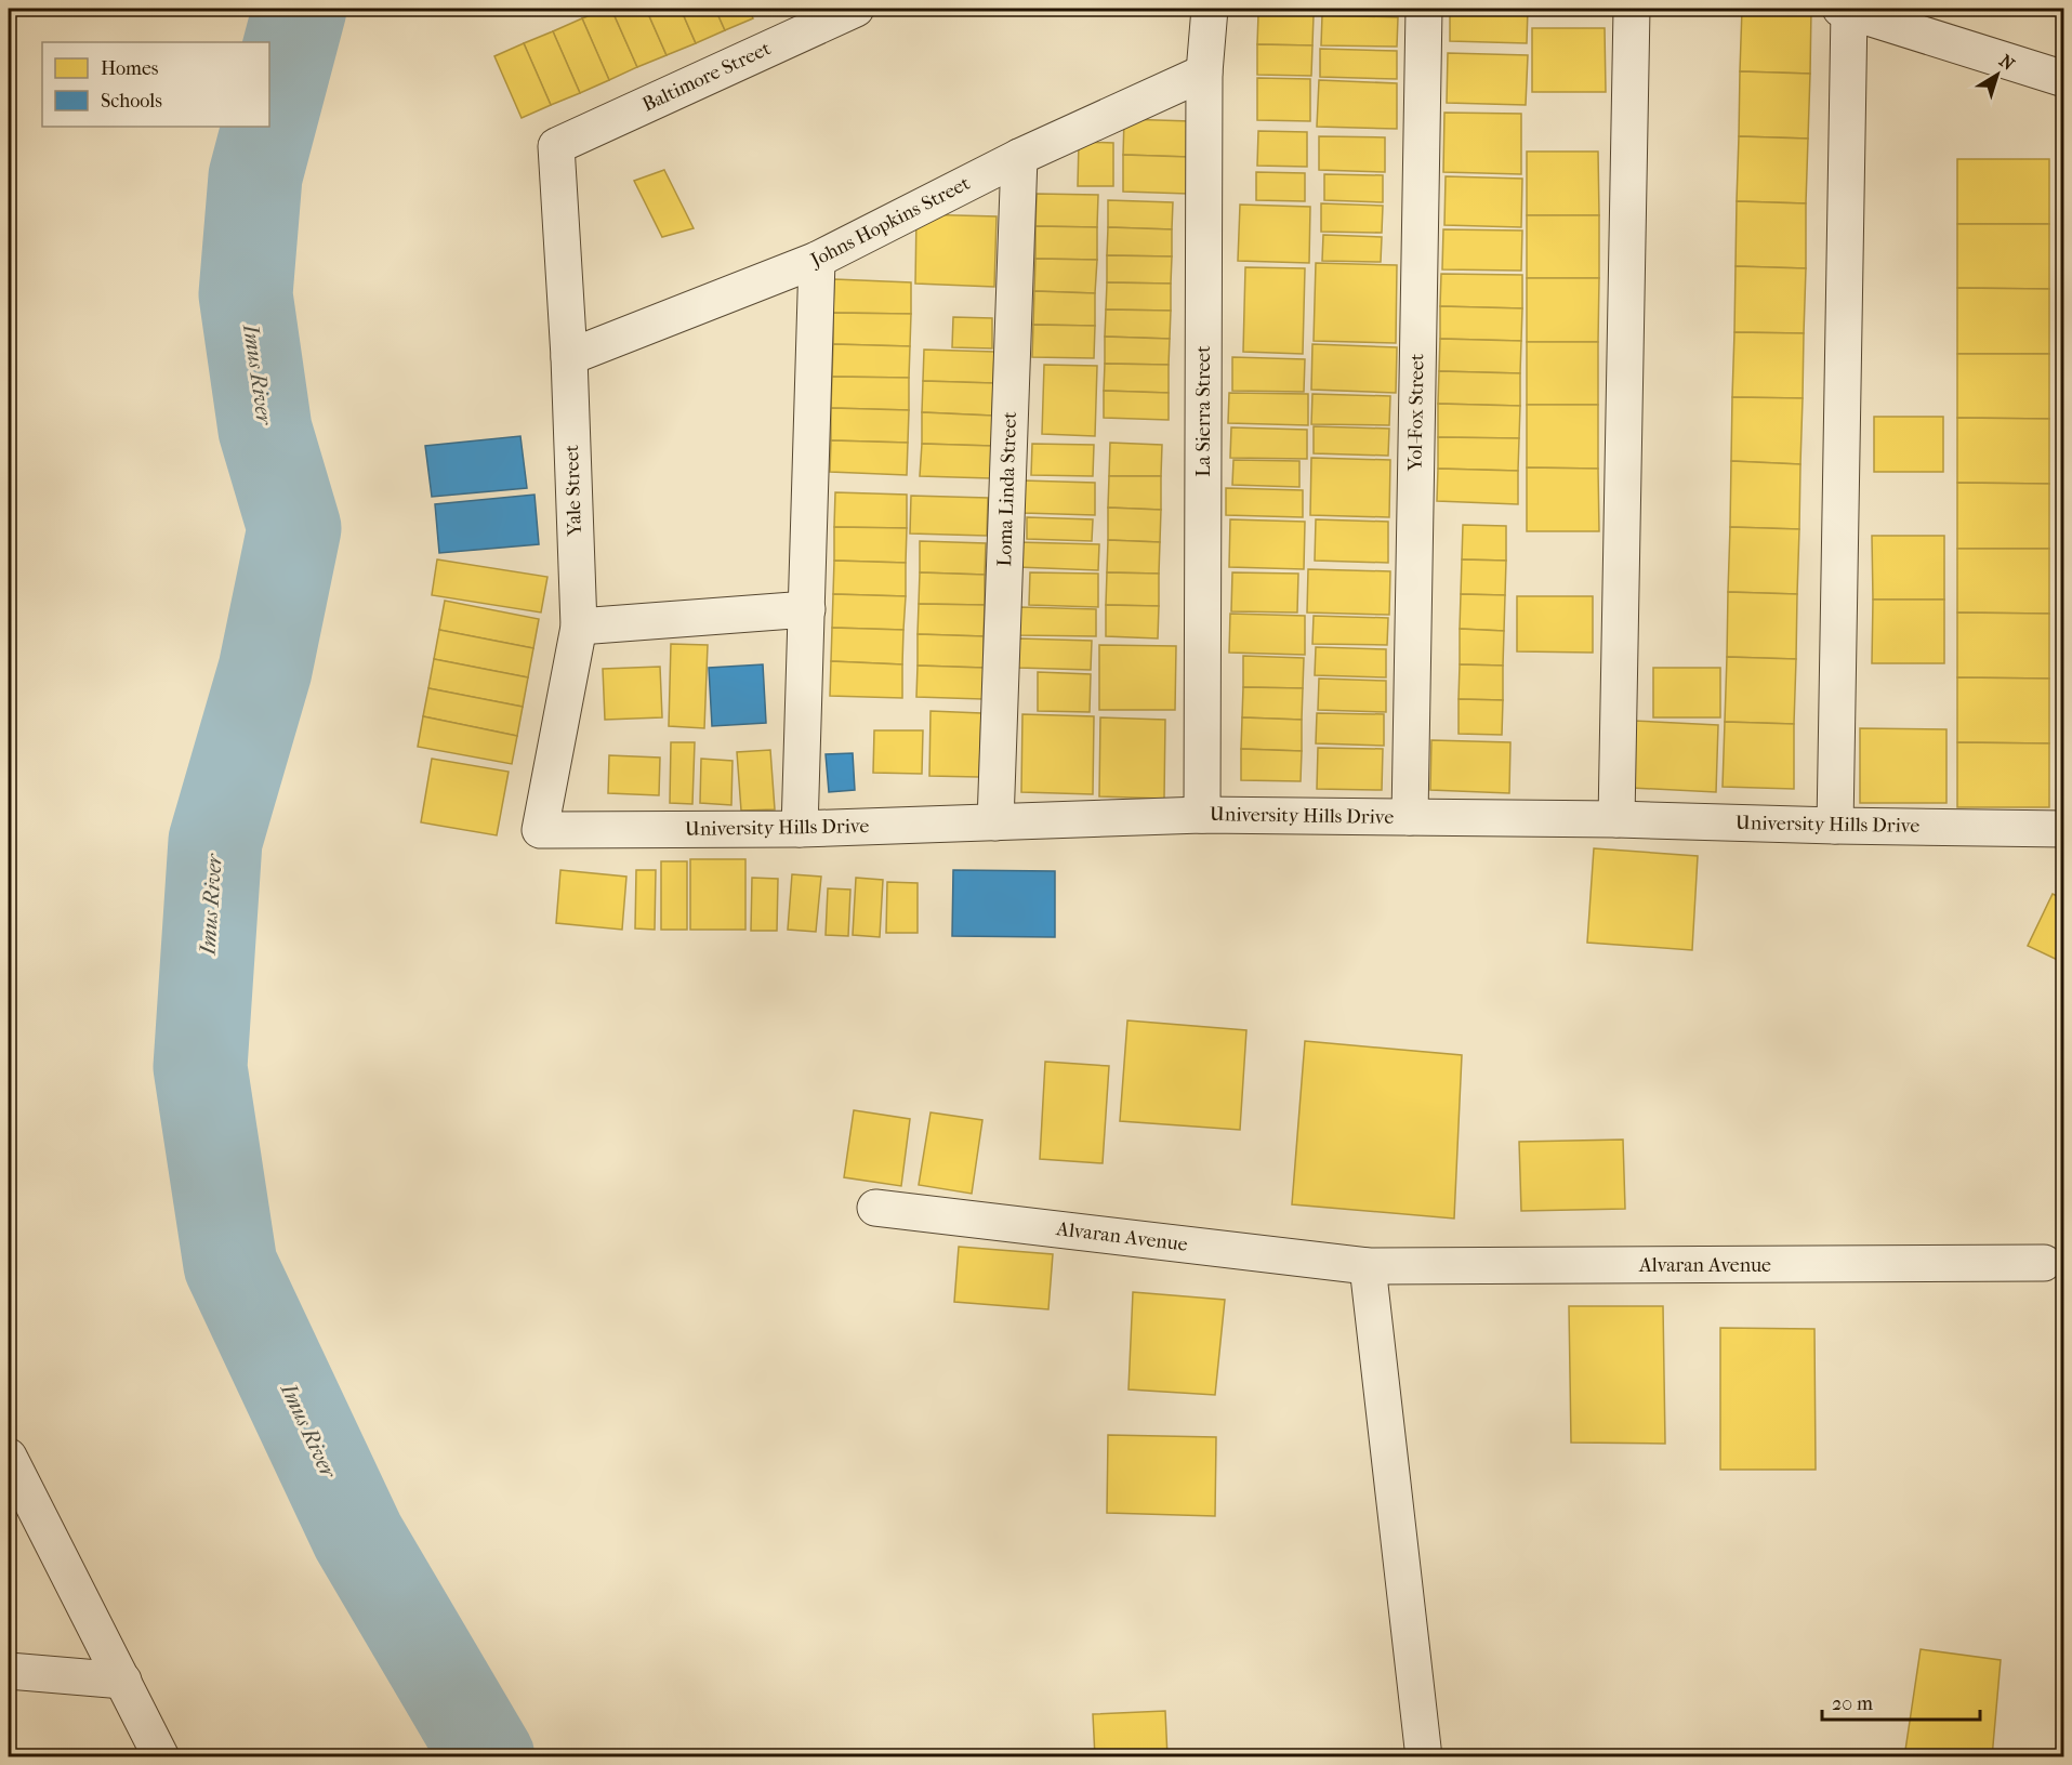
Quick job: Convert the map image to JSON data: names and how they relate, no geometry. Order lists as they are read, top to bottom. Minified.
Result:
{"streets":{"street":["Baltimore Street","Johns Hopkins Street","La Sierra Street","Yol-Fox Street","Loma Linda Street","Yale Street","University Hills Drive","Alvaran Avenue"]},"crossings":[["Baltimore Street","Yale Street"],["Johns Hopkins Street","La Sierra Street"],["Johns Hopkins Street","Loma Linda Street"],["Johns Hopkins Street","Yale Street"],["La Sierra Street","University Hills Drive"],["Yol-Fox Street","University Hills Drive"],["Loma Linda Street","University Hills Drive"],["Yale Street","University Hills Drive"]],"water":["Imus River"],"legend":["Homes","Schools"],"scale_bar":"20 m","north":"top right"}
